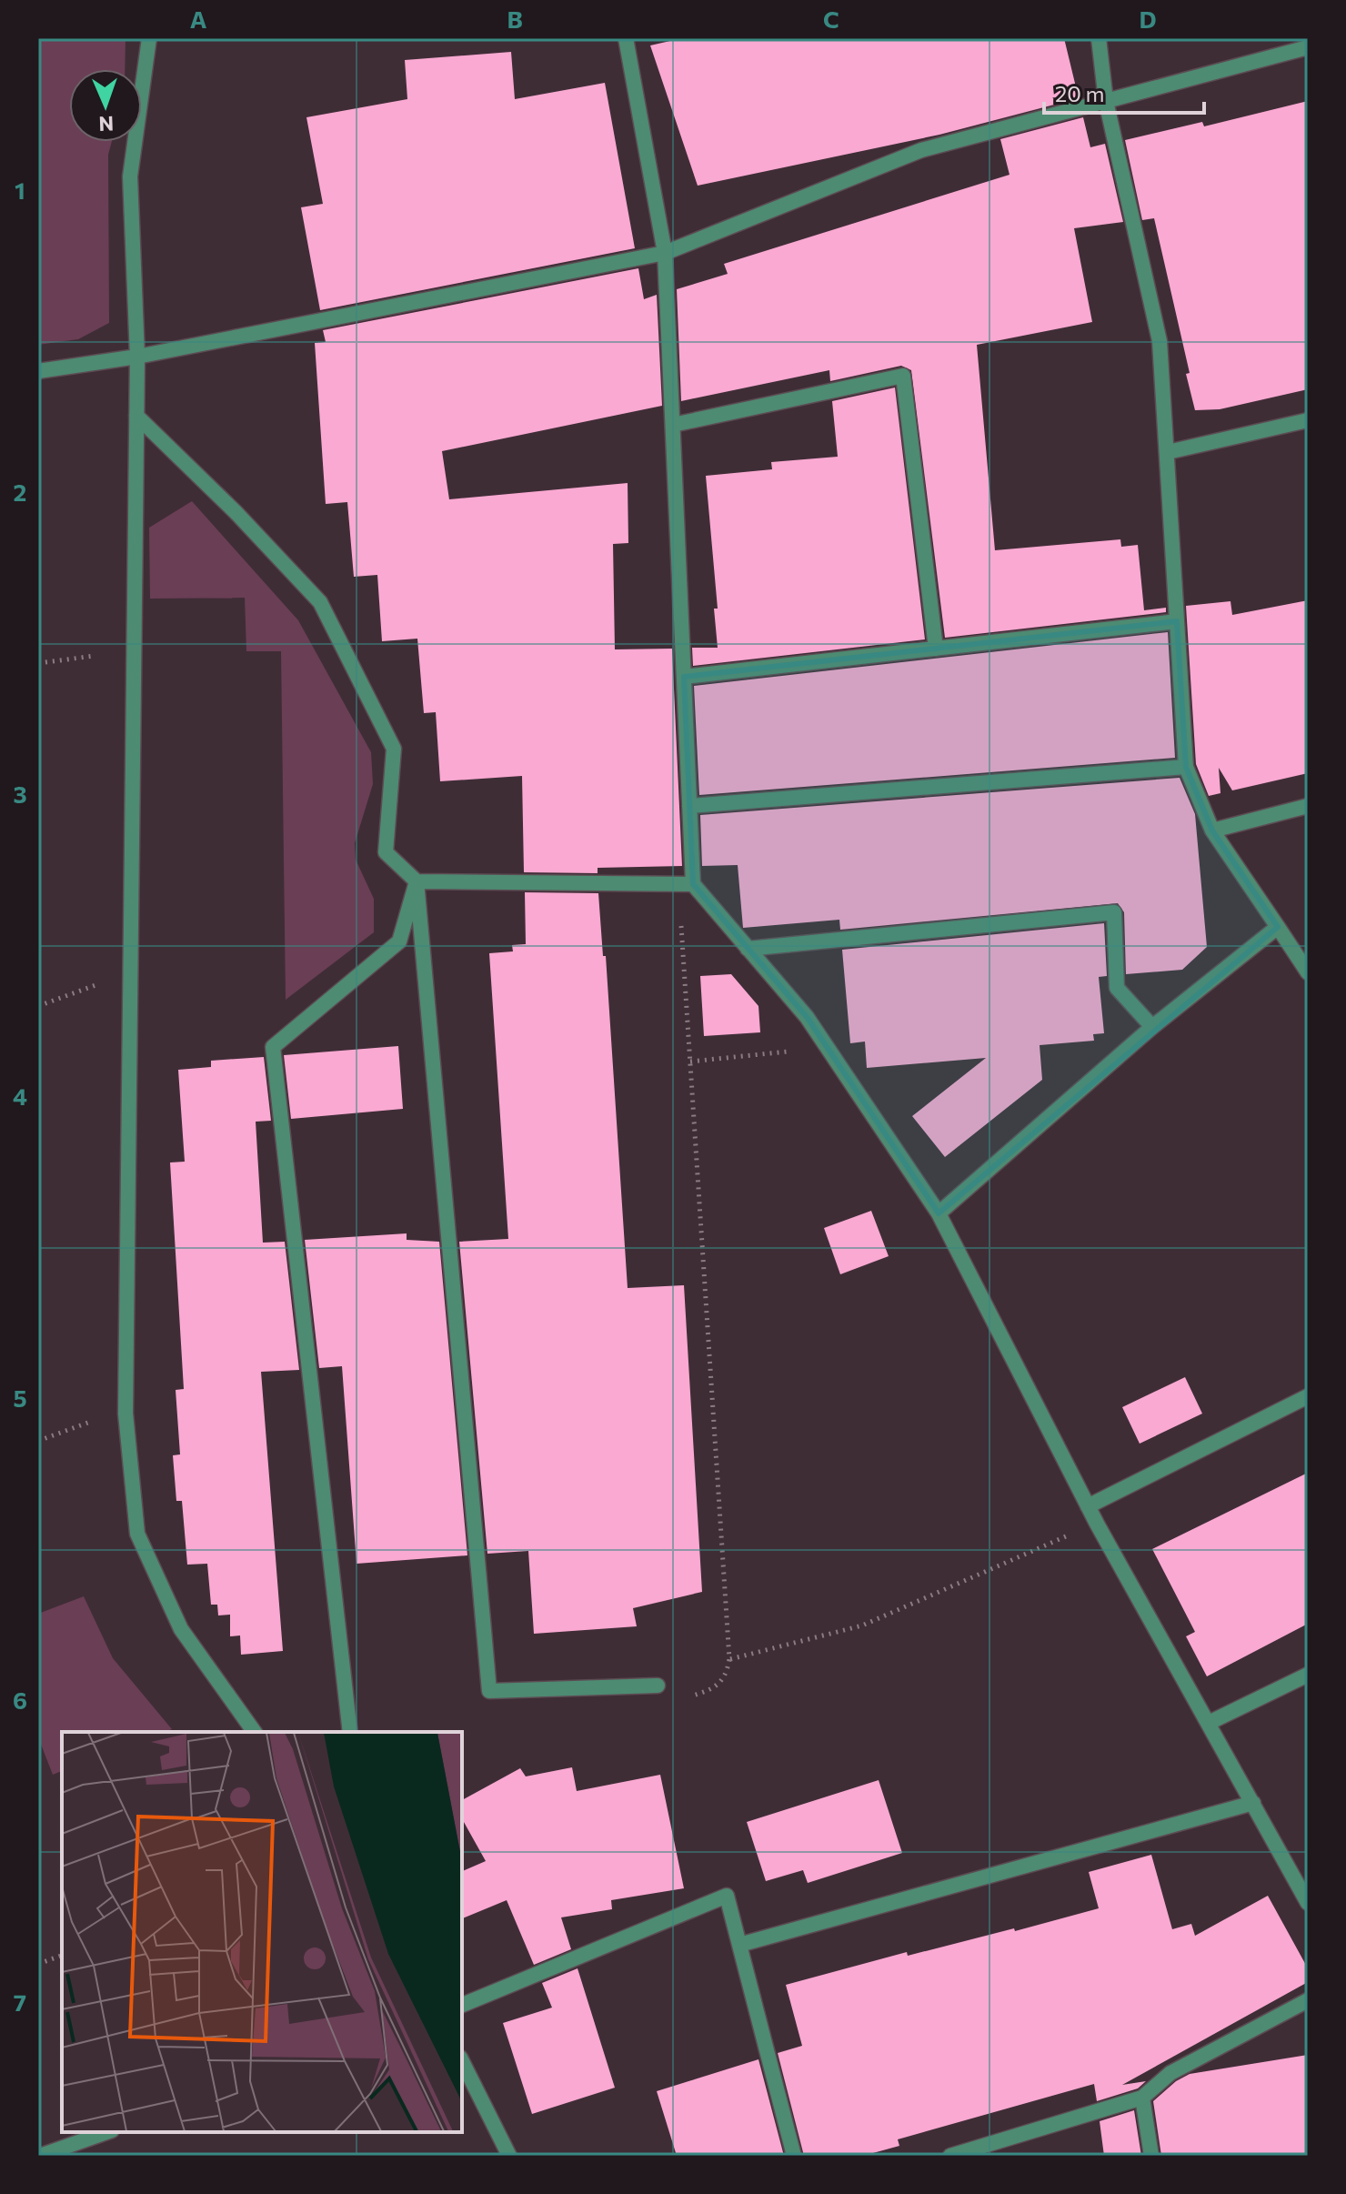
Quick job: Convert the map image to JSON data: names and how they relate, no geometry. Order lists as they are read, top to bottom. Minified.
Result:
{"scale_bar":"20 m","north":"bottom","grid":{"columns":["A","B","C","D"],"rows":["1","2","3","4","5","6","7"]}}
